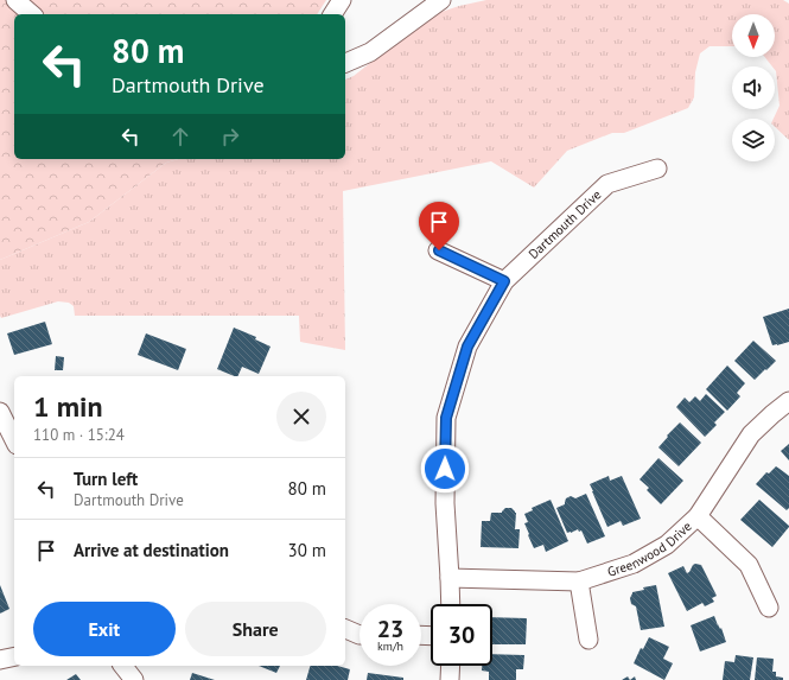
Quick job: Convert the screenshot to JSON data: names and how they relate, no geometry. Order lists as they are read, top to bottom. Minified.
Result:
{"streets":{"street":["Dartmouth Drive","Greenwood Drive"]},"crossings":[["Dartmouth Drive","Greenwood Drive"]],"north":"bottom","page":{"turn":["80 m","Dartmouth Drive"],"heading":["1 min","110 m · 15:24"],"list":[{"name":"Turn left","note":"Dartmouth Drive","value":"80 m"},{"name":"Arrive at destination","value":"30 m"}],"buttons":["Exit","Share"],"speed":"23 km/h","limit":"30"}}
